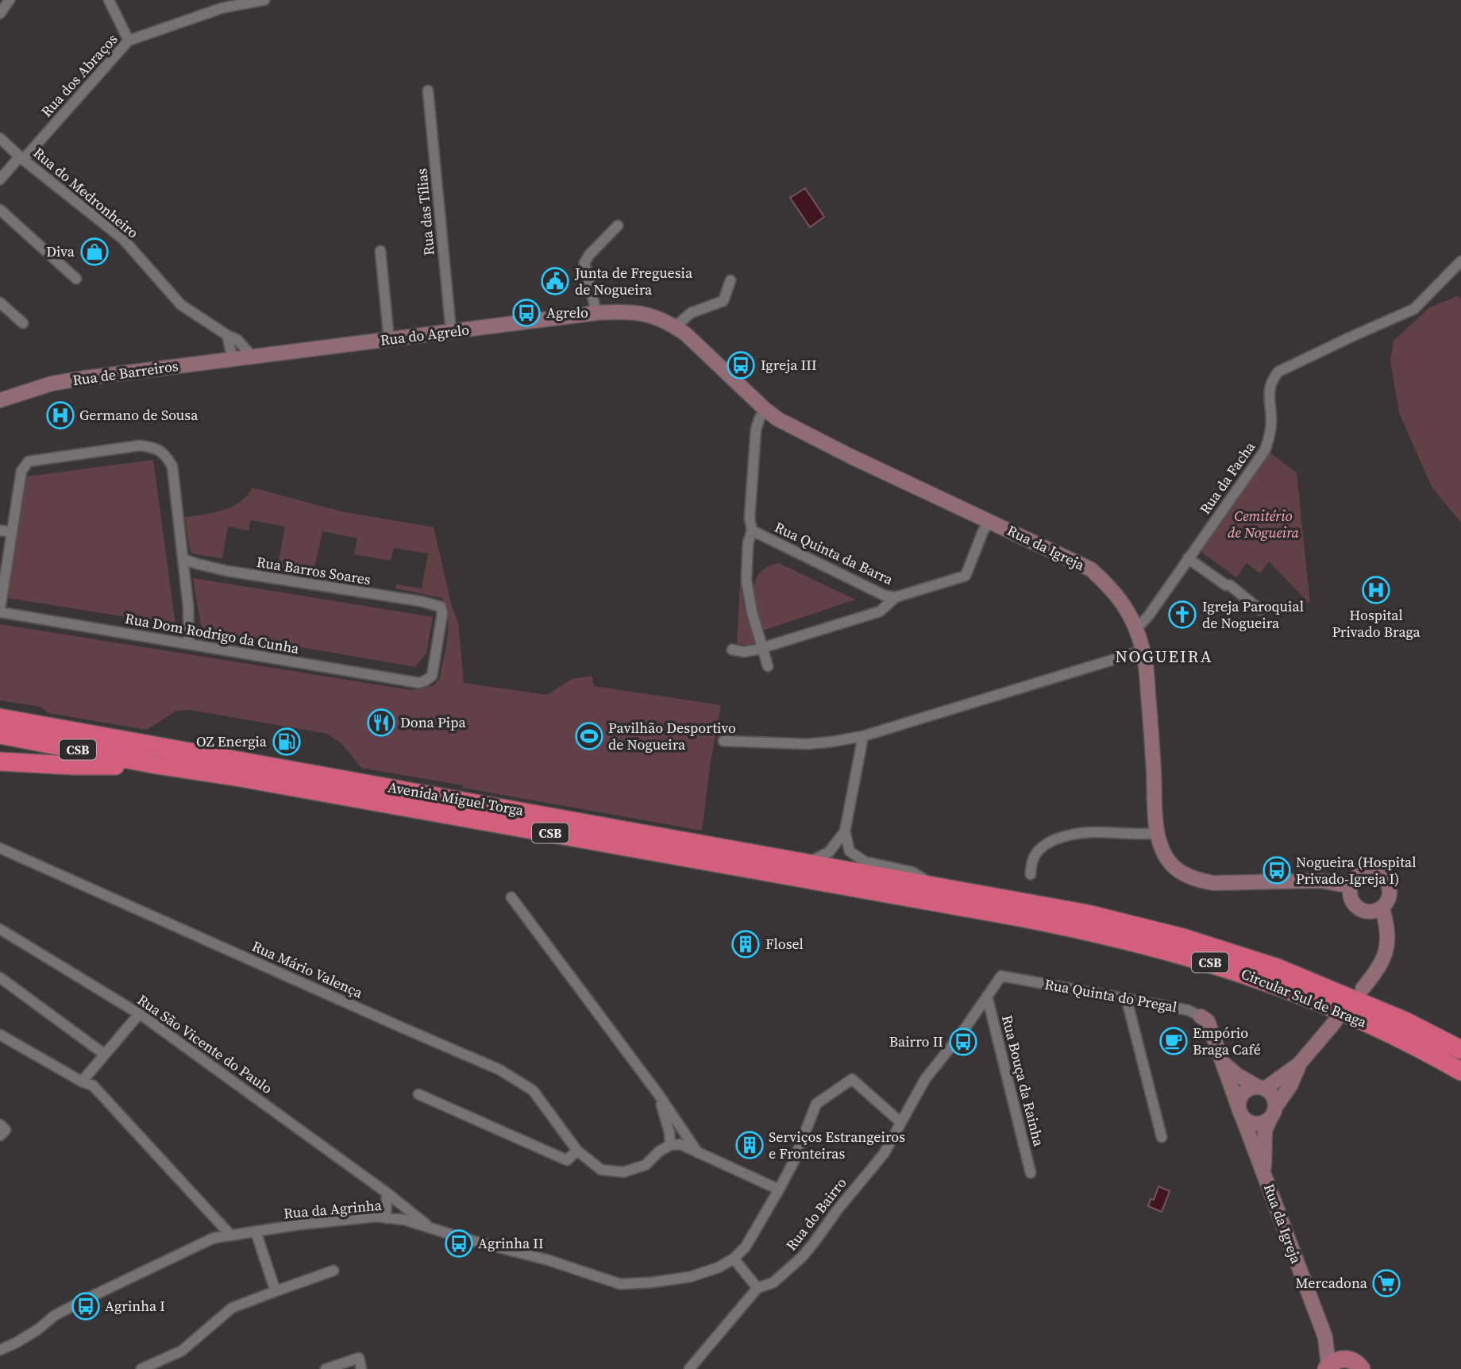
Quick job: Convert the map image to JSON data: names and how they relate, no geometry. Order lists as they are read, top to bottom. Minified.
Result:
{"streets":{"highway":["CSB","Avenida Miguel Torga","Circular Sul de Braga"],"street":["Rua dos Abraços","Rua do Medronheiro","Rua das Tílias","Rua do Agrelo","Rua de Barreiros","Rua da Facha","Rua da Igreja","Rua Quinta da Barra","Rua Barros Soares","Rua Dom Rodrigo da Cunha","Rua Mário Valença","Rua Quinta do Pregal","Rua São Vicente do Paulo","Rua Bouça da Rainha","Rua da Agrinha","Rua do Bairro"]},"crossings":[["Rua dos Abraços","Rua do Medronheiro"],["Rua do Medronheiro","Rua do Agrelo"],["Rua do Medronheiro","Rua de Barreiros"],["Rua das Tílias","Rua do Agrelo"],["Rua do Agrelo","Rua de Barreiros"],["Rua do Agrelo","Rua da Igreja"],["Rua da Facha","Rua da Igreja"],["Rua da Igreja","Rua Quinta da Barra"],["Rua da Igreja","Rua Quinta do Pregal"],["Rua Barros Soares","Rua Dom Rodrigo da Cunha"],["Avenida Miguel Torga","Circular Sul de Braga"],["Rua Quinta do Pregal","Rua do Bairro"],["Rua São Vicente do Paulo","Rua da Agrinha"],["Rua Bouça da Rainha","Rua do Bairro"]],"districts":["NOGUEIRA"],"parks":["Cemitério de Nogueira"],"places":{"shop":["Diva"],"public building":["Junta de Freguesia de Nogueira"],"bus stop":["Agrelo","Igreja III","Nogueira (Hospital Privado-Igreja I)","Bairro II","Agrinha II","Agrinha I"],"hospital":["Germano de Sousa","Hospital Privado Braga"],"church":["Igreja Paroquial de Nogueira"],"restaurant":["Dona Pipa"],"sports":["Pavilhão Desportivo de Nogueira"],"fuel station":["OZ Energia"],"building":["Flosel","Serviços Estrangeiros e Fronteiras"],"cafe":["Empório Braga Café"],"supermarket":["Mercadona"]}}
